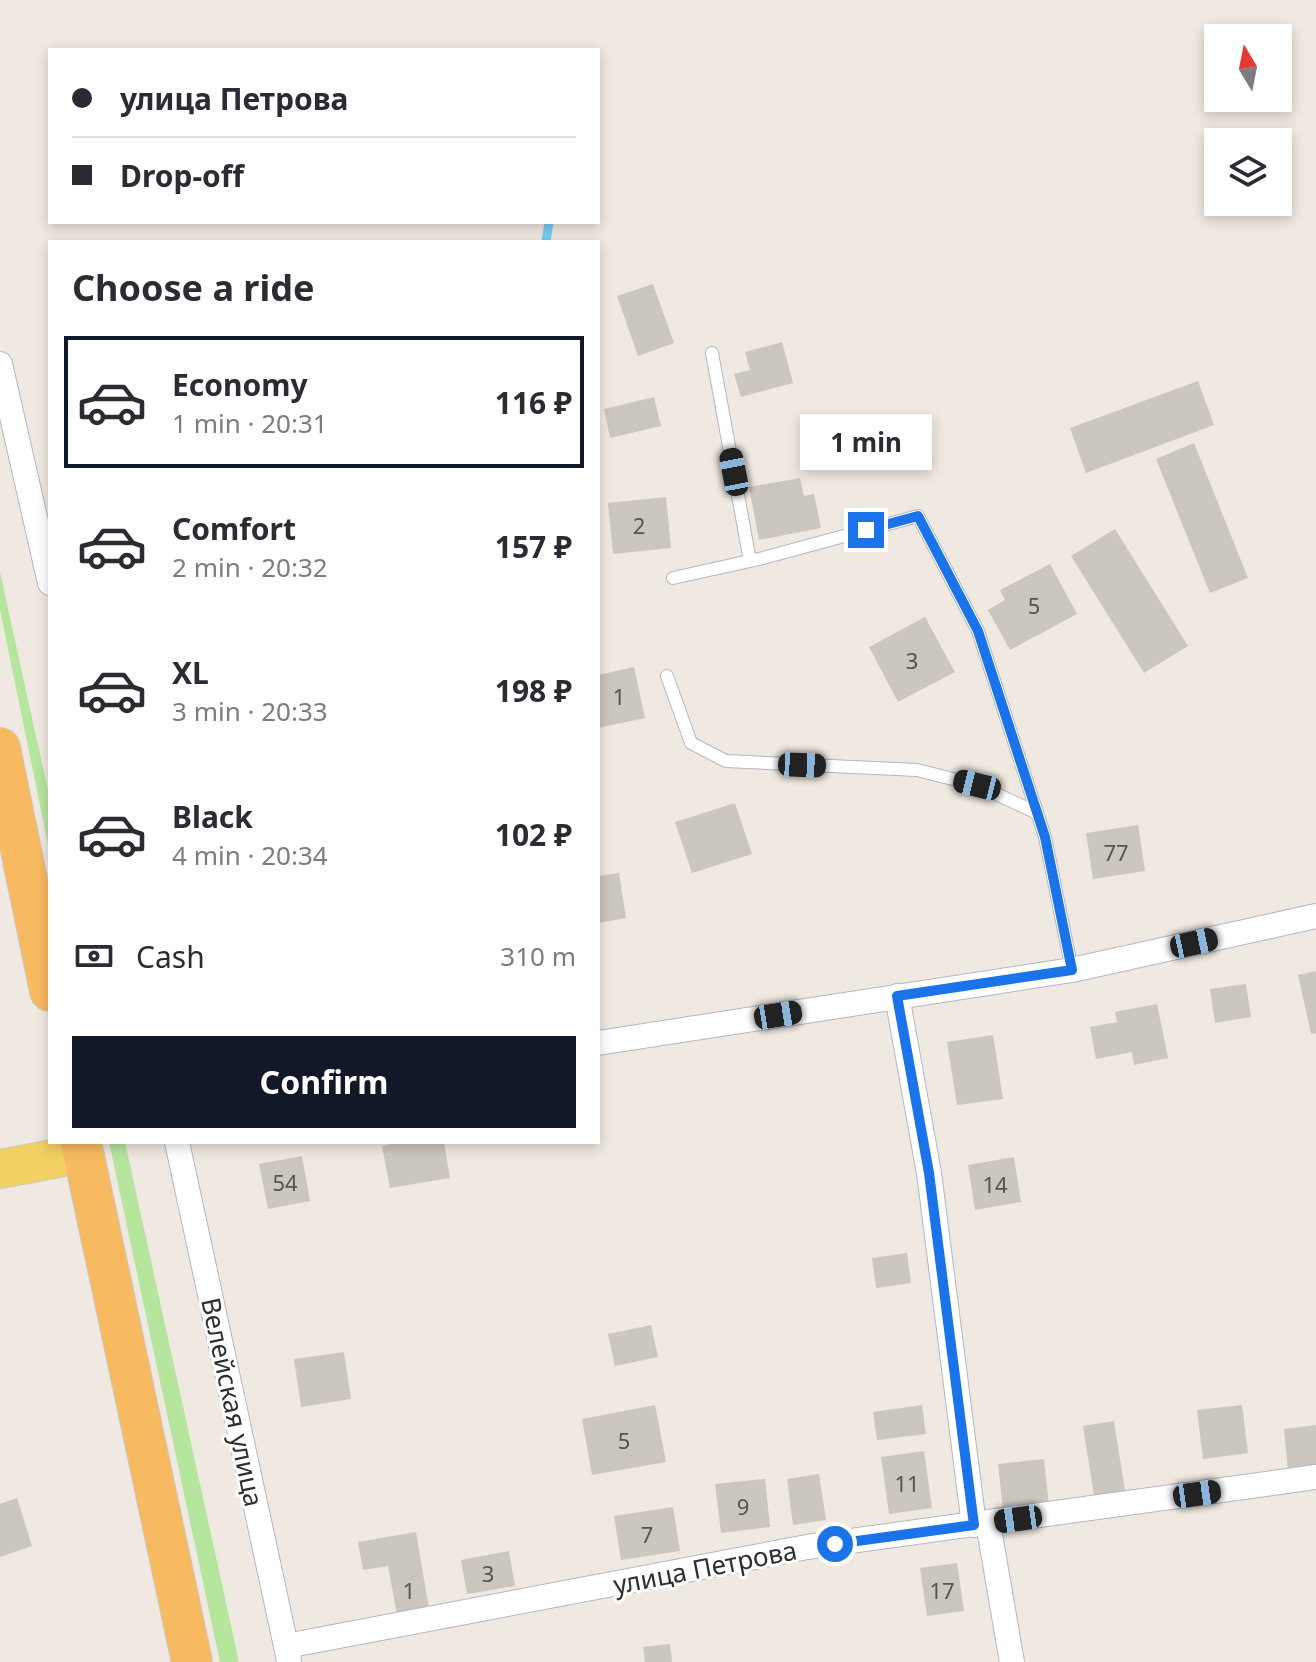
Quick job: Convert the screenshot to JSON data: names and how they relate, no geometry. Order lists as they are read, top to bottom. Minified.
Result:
{"streets":{"street":["Велейская улица","улица Петрова"]},"crossings":[["Велейская улица","улица Петрова"]],"house_numbers":["2","5","3","1","77","54","14","5","11","9","7","3","1","17"],"north":"top","page":{"banner":["улица Петрова","Drop-off"],"heading":"Choose a ride","list":[{"name":"Economy","note":"1 min · 20:31","value":"116 ₽"},{"name":"Comfort","note":"2 min · 20:32","value":"157 ₽"},{"name":"XL","note":"3 min · 20:33","value":"198 ₽"},{"name":"Black","note":"4 min · 20:34","value":"102 ₽"}],"bubble":"1 min","pay":["Cash","310 m"],"buttons":"Confirm"}}
